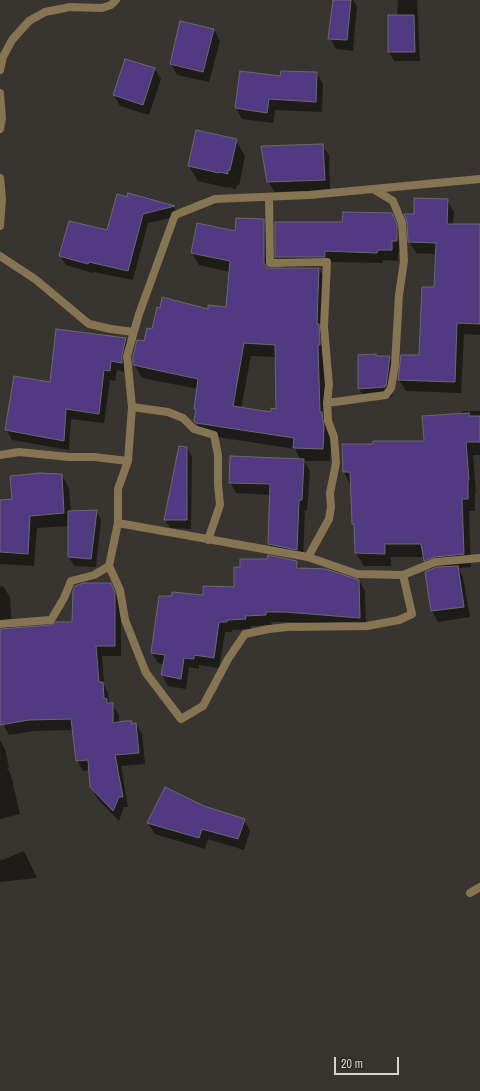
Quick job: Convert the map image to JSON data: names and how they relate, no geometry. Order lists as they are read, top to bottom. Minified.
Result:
{"scale_bar":"20 m"}
